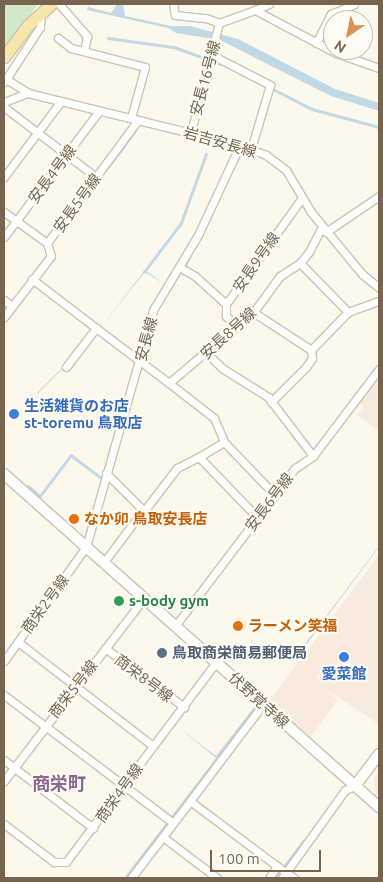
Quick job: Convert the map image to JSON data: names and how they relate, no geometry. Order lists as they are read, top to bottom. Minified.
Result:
{"streets":{"main road":["伏野覚寺線"],"street":["安長16号線","岩吉安長線","安長4号線","安長5号線","安長9号線","安長8号線","安長線","安長6号線","商栄2号線","商栄8号線","商栄5号線","商栄4号線"]},"crossings":[["安長16号線","岩吉安長線"],["岩吉安長線","安長4号線"],["岩吉安長線","安長5号線"],["岩吉安長線","安長9号線"],["岩吉安長線","安長8号線"],["岩吉安長線","安長線"],["安長4号線","安長5号線"],["安長9号線","安長8号線"],["安長線","商栄2号線"],["安長線","伏野覚寺線"],["安長6号線","伏野覚寺線"],["商栄2号線","伏野覚寺線"],["商栄8号線","商栄5号線"],["商栄8号線","商栄4号線"],["商栄5号線","伏野覚寺線"],["伏野覚寺線","商栄4号線"]],"districts":["商栄町"],"places":["生活雑貨のお店 st-toremu 鳥取店","なか卯 鳥取安長店","s-body gym","ラーメン笑福","鳥取商栄簡易郵便局","愛菜館"],"scale_bar":"100 m","north":"bottom left"}
